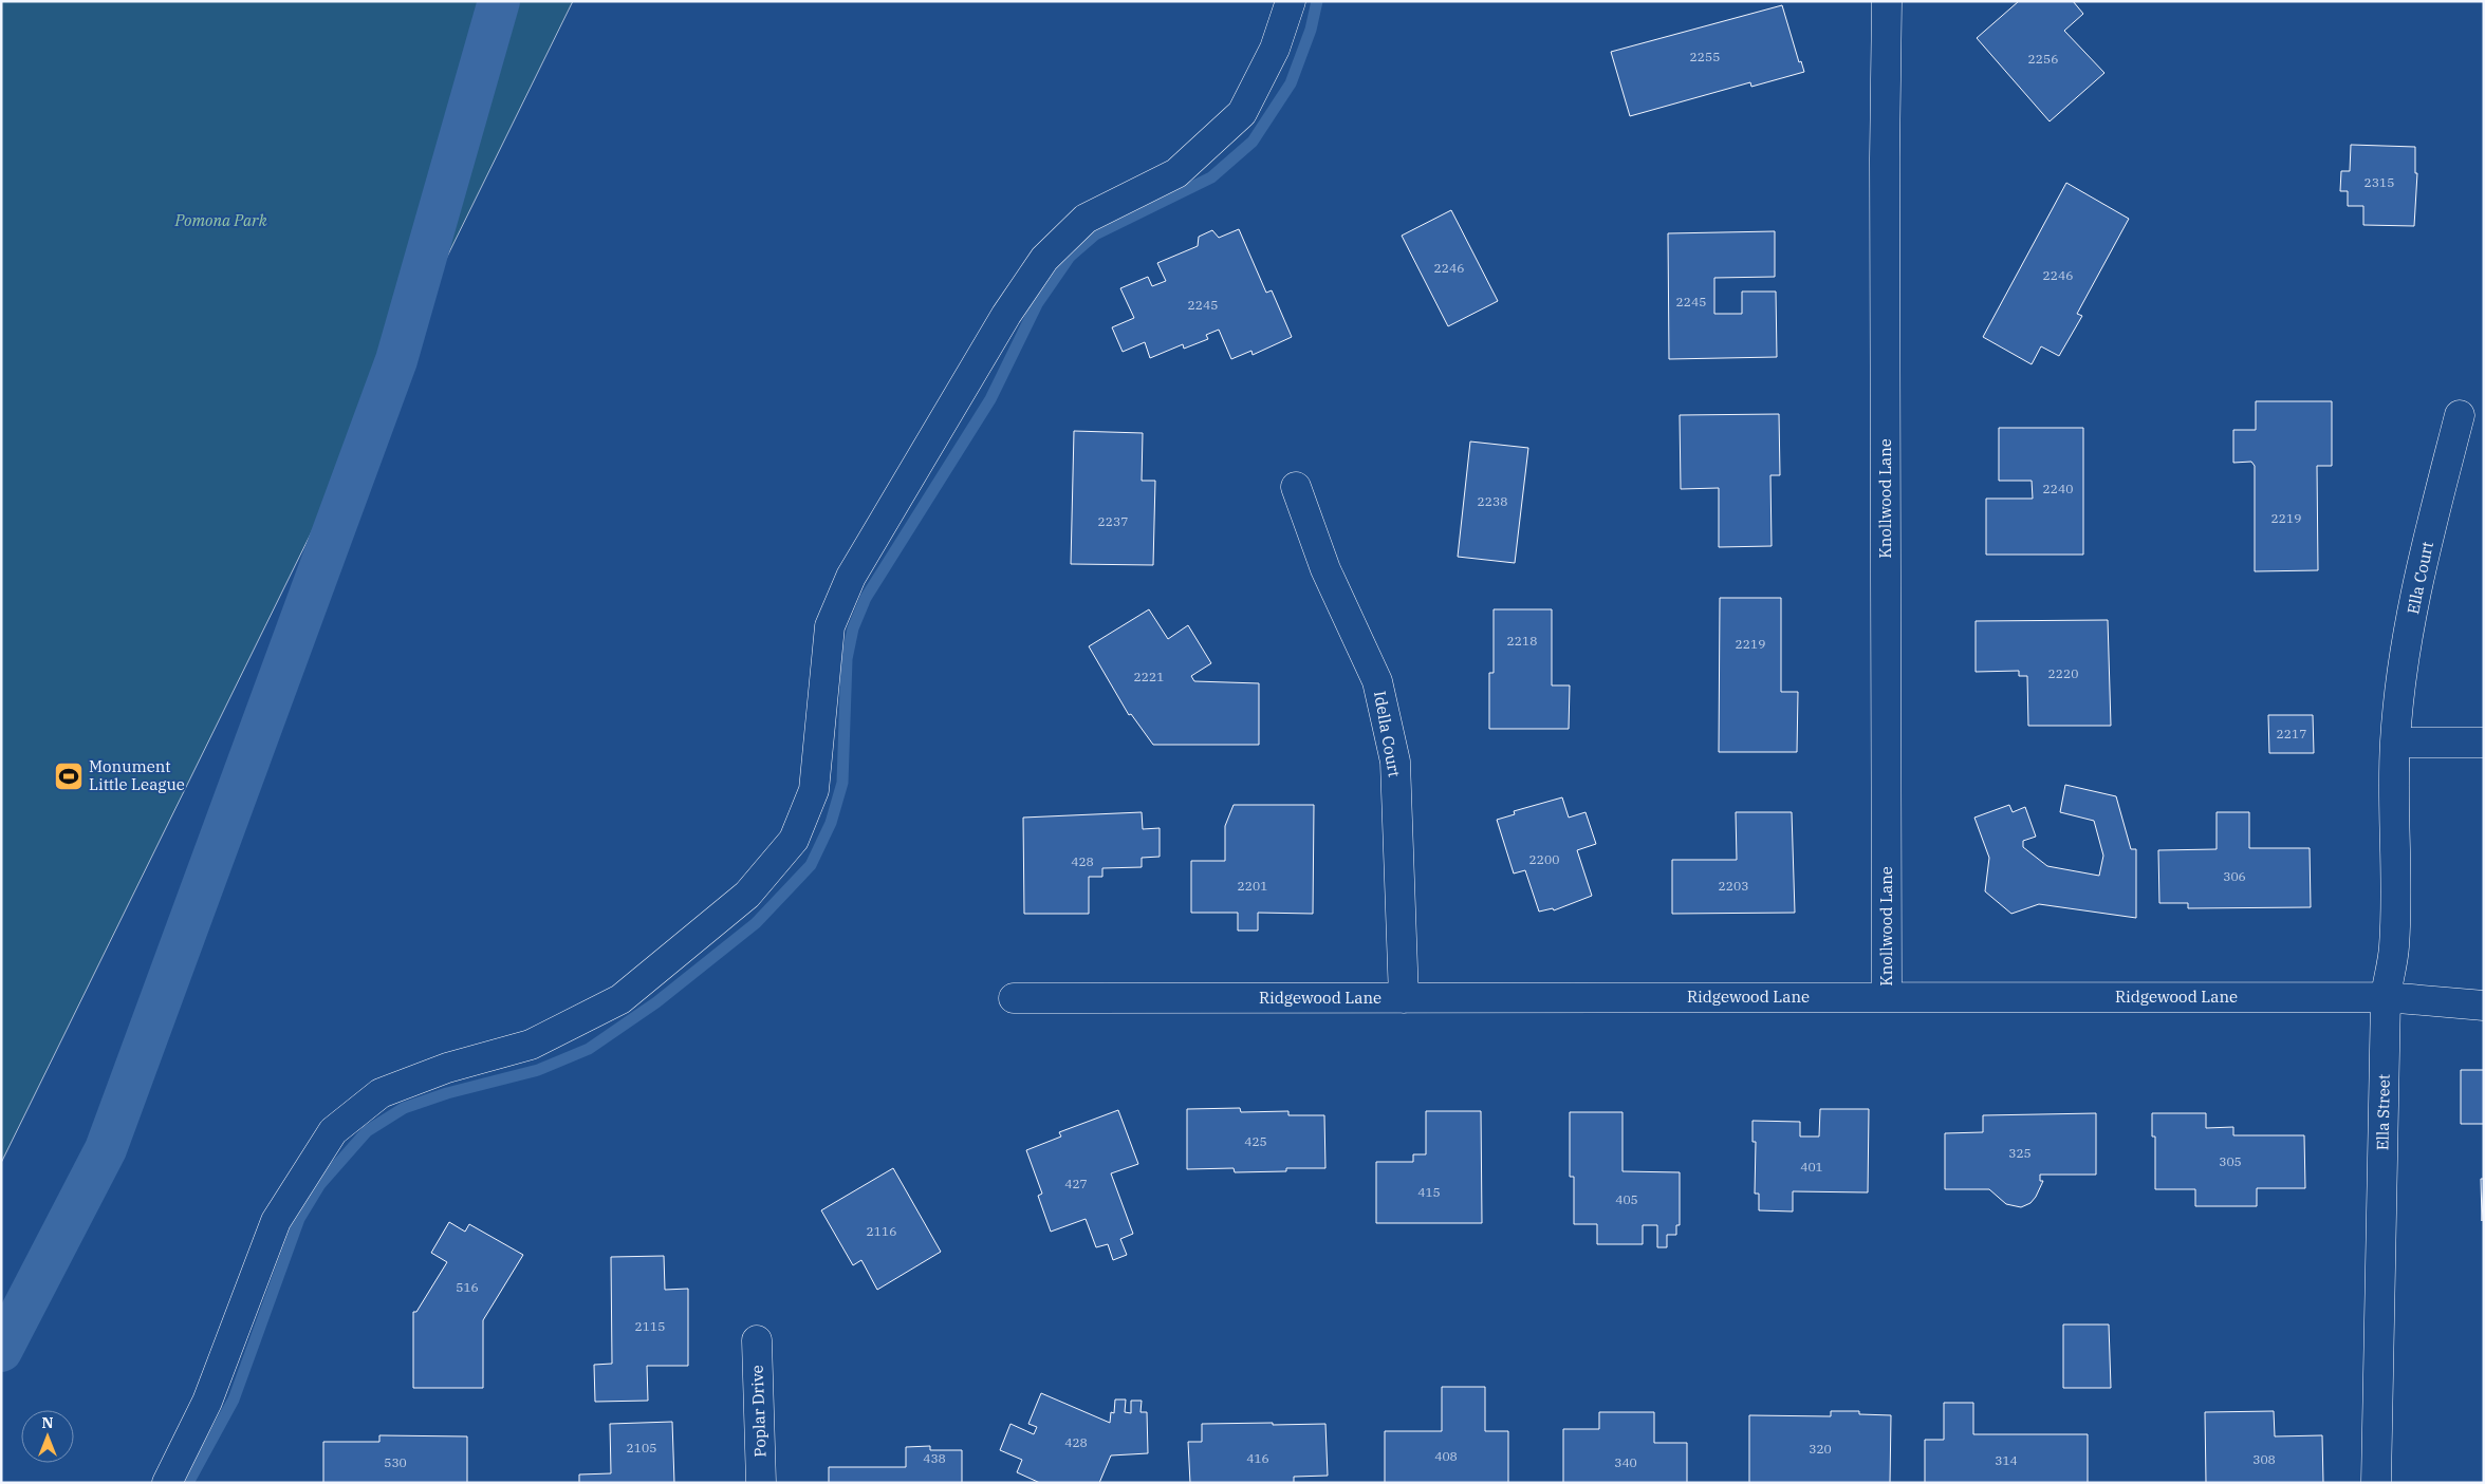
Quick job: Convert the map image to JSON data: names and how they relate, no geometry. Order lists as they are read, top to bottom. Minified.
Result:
{"streets":{"street":["Knollwood Lane","Ella Court","Idella Court","Ridgewood Lane","Ella Street","Poplar Drive"]},"crossings":[["Knollwood Lane","Ridgewood Lane"],["Ella Court","Ella Street"],["Idella Court","Ridgewood Lane"],["Ridgewood Lane","Ella Street"]],"parks":["Pomona Park"],"places":{"sports":["Monument Little League"]},"house_numbers":["2255","2256","2315","2246","2246","2245","2245","2240","2238","2219","2237","2218","2219","2220","2221","2217","2200","428","306","2201","2203","425","325","305","401","427","415","405","2116","516","2115","428","2105","320","408","438","416","308","314","530","340"],"north":"top"}
